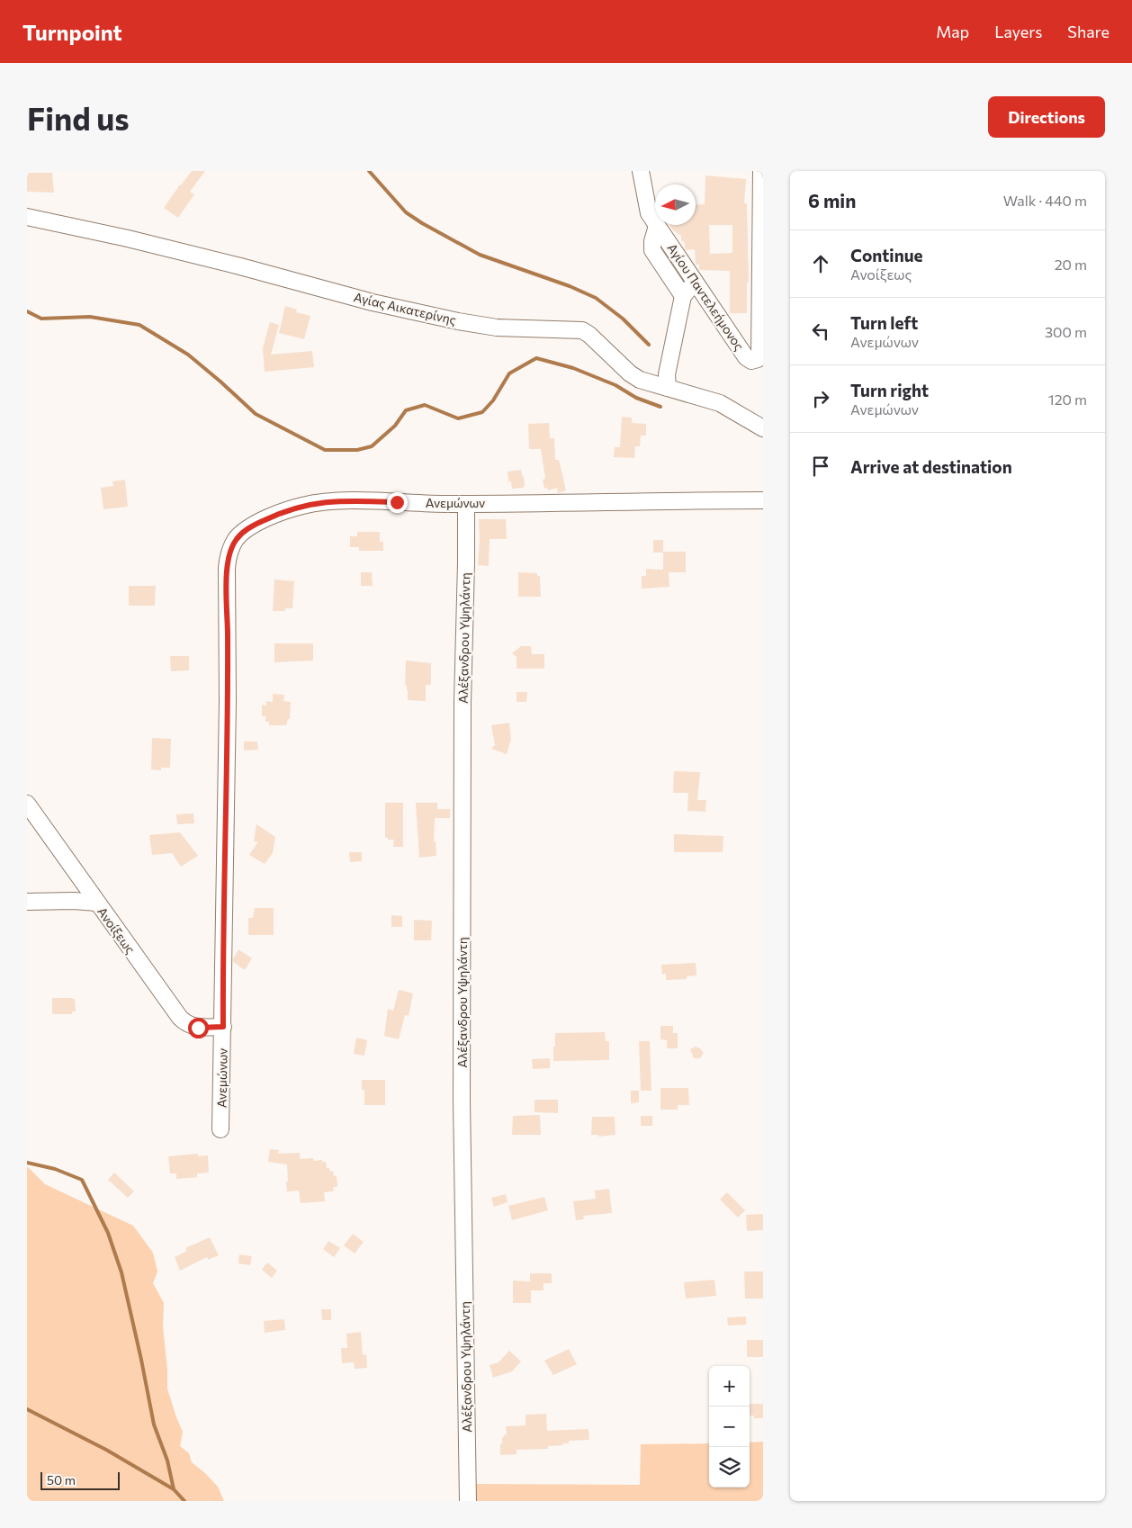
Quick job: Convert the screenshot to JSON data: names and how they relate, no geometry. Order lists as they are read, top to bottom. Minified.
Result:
{"streets":{"street":["Αγίου Παντελεήμονος","Αγίας Αικατερίνης","Ανεμώνων","Αλέξανδρου Υψηλάντη","Ανοίξεως"]},"crossings":[["Ανεμώνων","Αλέξανδρου Υψηλάντη"],["Ανεμώνων","Ανοίξεως"]],"scale_bar":"50 m","north":"left","page":{"header":"Turnpoint","nav":["Map","Layers","Share"],"buttons":"Directions","title":"Find us","heading":["6 min","Walk · 440 m"],"list":[["Continue","Ανοίξεως","20 m"],["Turn left","Ανεμώνων","300 m"],["Turn right","Ανεμώνων","120 m"],"Arrive at destination"],"map_buttons":["+","−"],"scale":"50 m"}}
